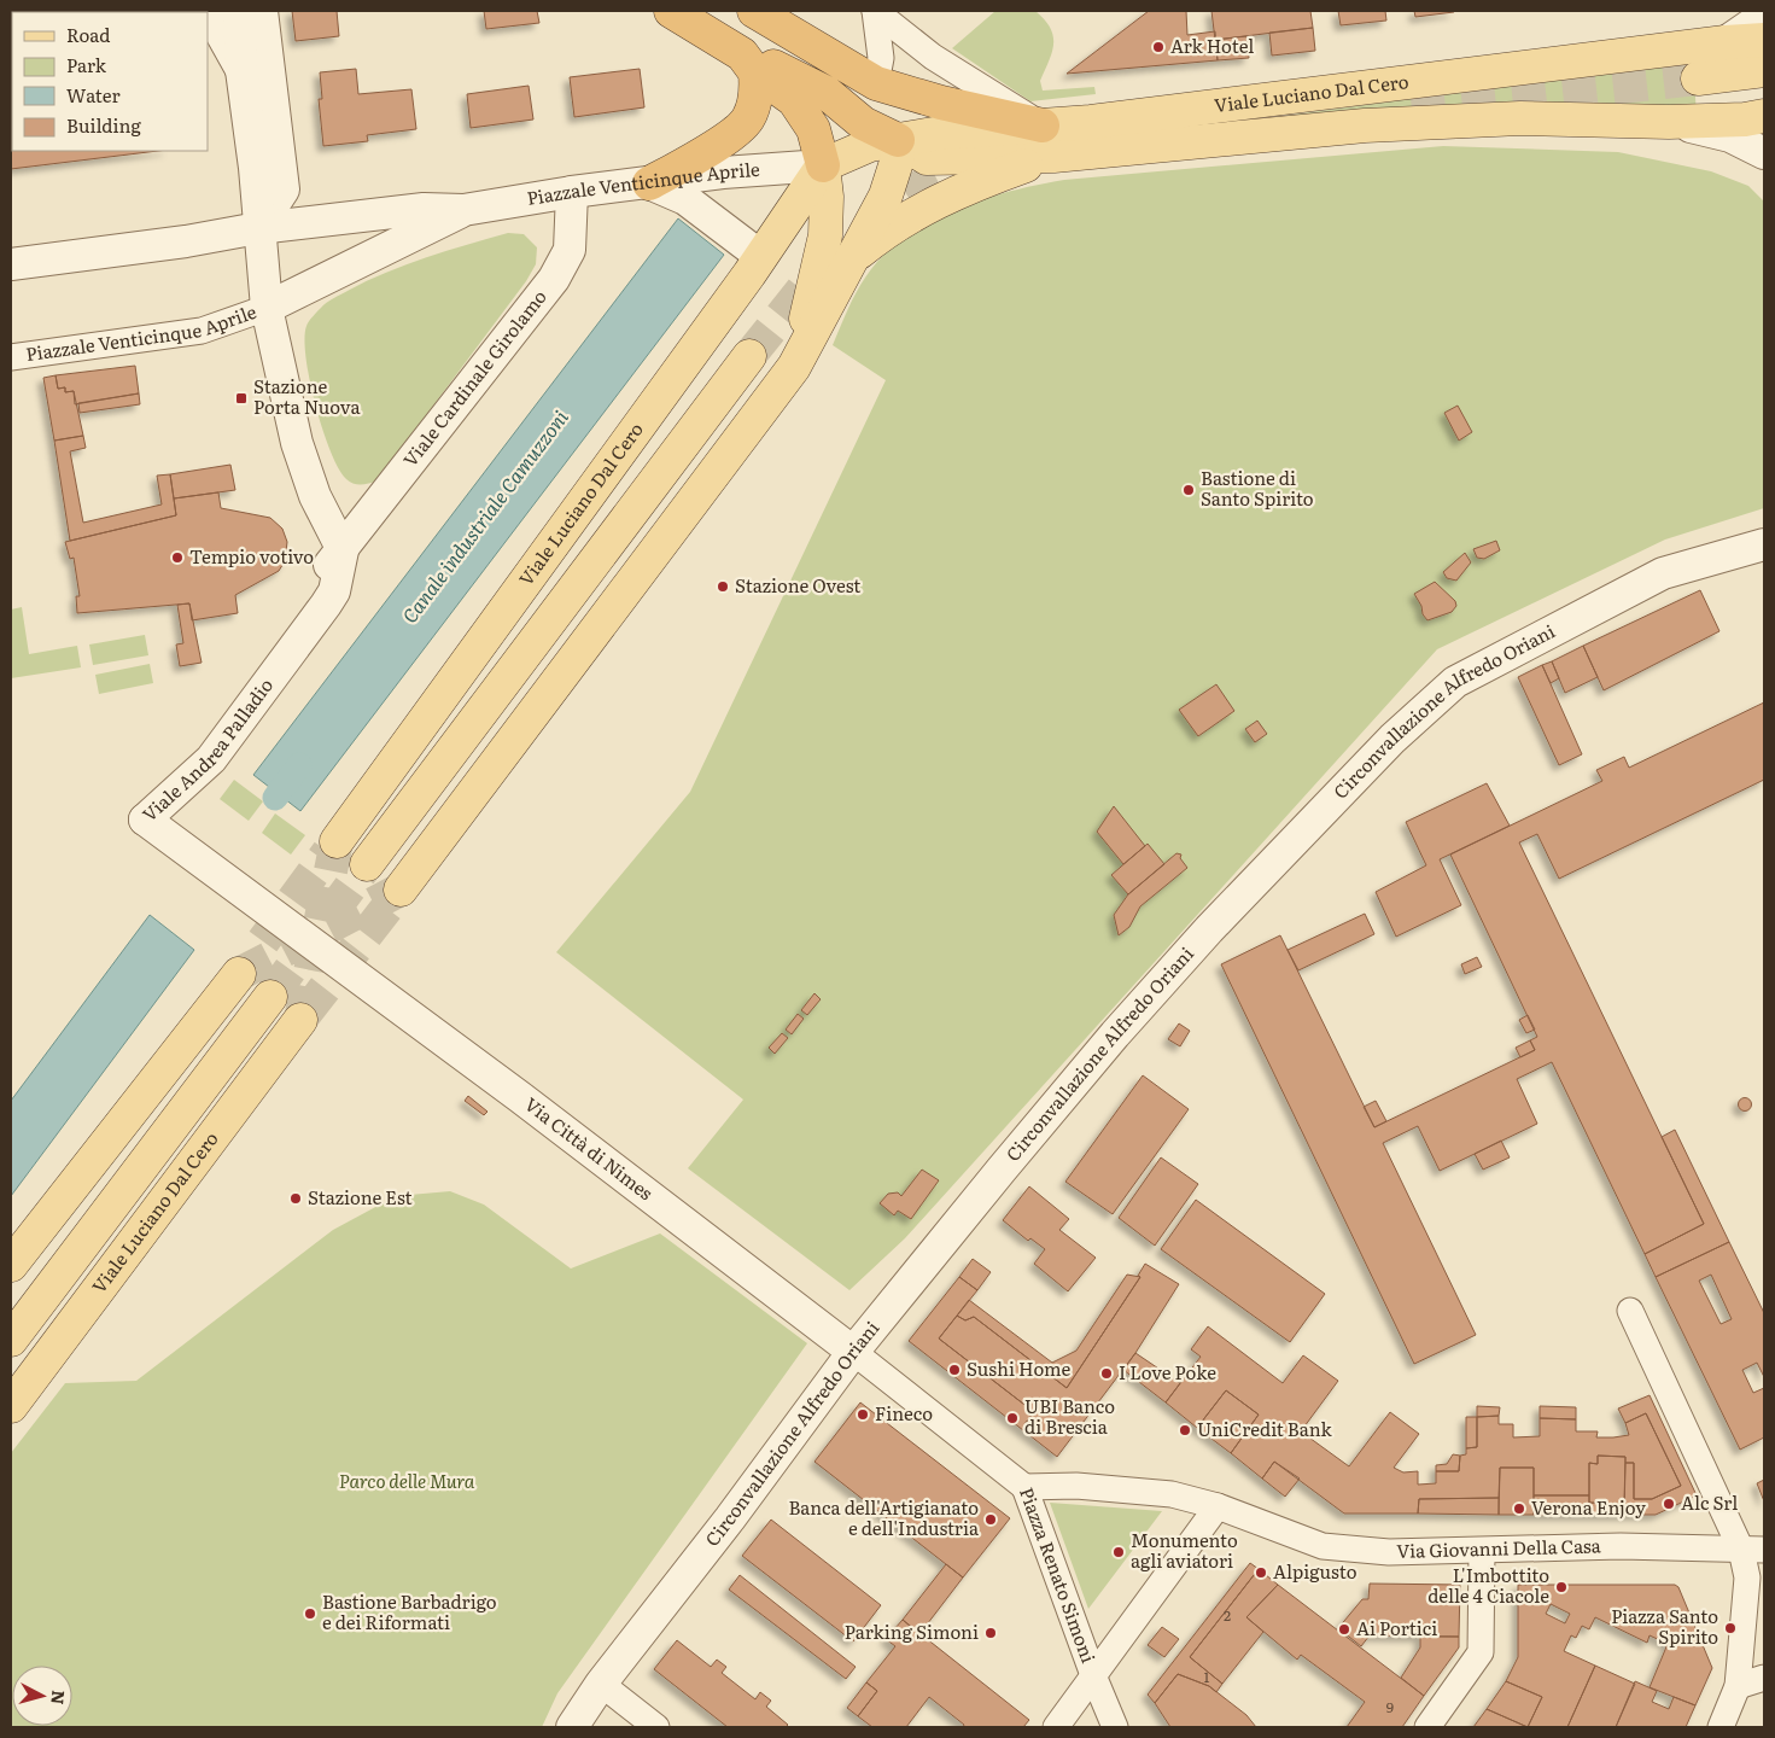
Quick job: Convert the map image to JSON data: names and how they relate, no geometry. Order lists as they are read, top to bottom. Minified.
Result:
{"streets":{"main road":["Viale Luciano Dal Cero"],"street":["Piazzale Venticinque Aprile","Viale Cardinale Girolamo","Circonvallazione Alfredo Oriani","Viale Andrea Palladio","Via Città di Nimes","Via Giovanni Della Casa","Piazza Renato Simoni"]},"crossings":[["Viale Luciano Dal Cero","Piazzale Venticinque Aprile"],["Piazzale Venticinque Aprile","Viale Cardinale Girolamo"],["Viale Cardinale Girolamo","Viale Andrea Palladio"],["Circonvallazione Alfredo Oriani","Via Città di Nimes"],["Viale Andrea Palladio","Via Città di Nimes"],["Via Città di Nimes","Piazza Renato Simoni"],["Via Giovanni Della Casa","Piazza Renato Simoni"]],"water":["Canale industriale Camuzzoni"],"parks":["Parco delle Mura"],"places":{"other":["Ark Hotel","Bastione di Santo Spirito","Tempio votivo","Stazione Ovest","Stazione Est","Sushi Home","I Love Poke","Fineco","UBI Banco di Brescia","UniCredit Bank","Alc Srl","Verona Enjoy","Banca dell'Artigianato e dell'Industria","Monumento agli aviatori","Alpigusto","L'Imbottito delle 4 Ciacole","Bastione Barbadrigo e dei Riformati","Piazza Santo Spirito","Ai Portici","Parking Simoni"],"transit":["Stazione Porta Nuova"]},"house_numbers":["2","1","9"],"legend":["Road","Park","Water","Building"],"north":"right"}
